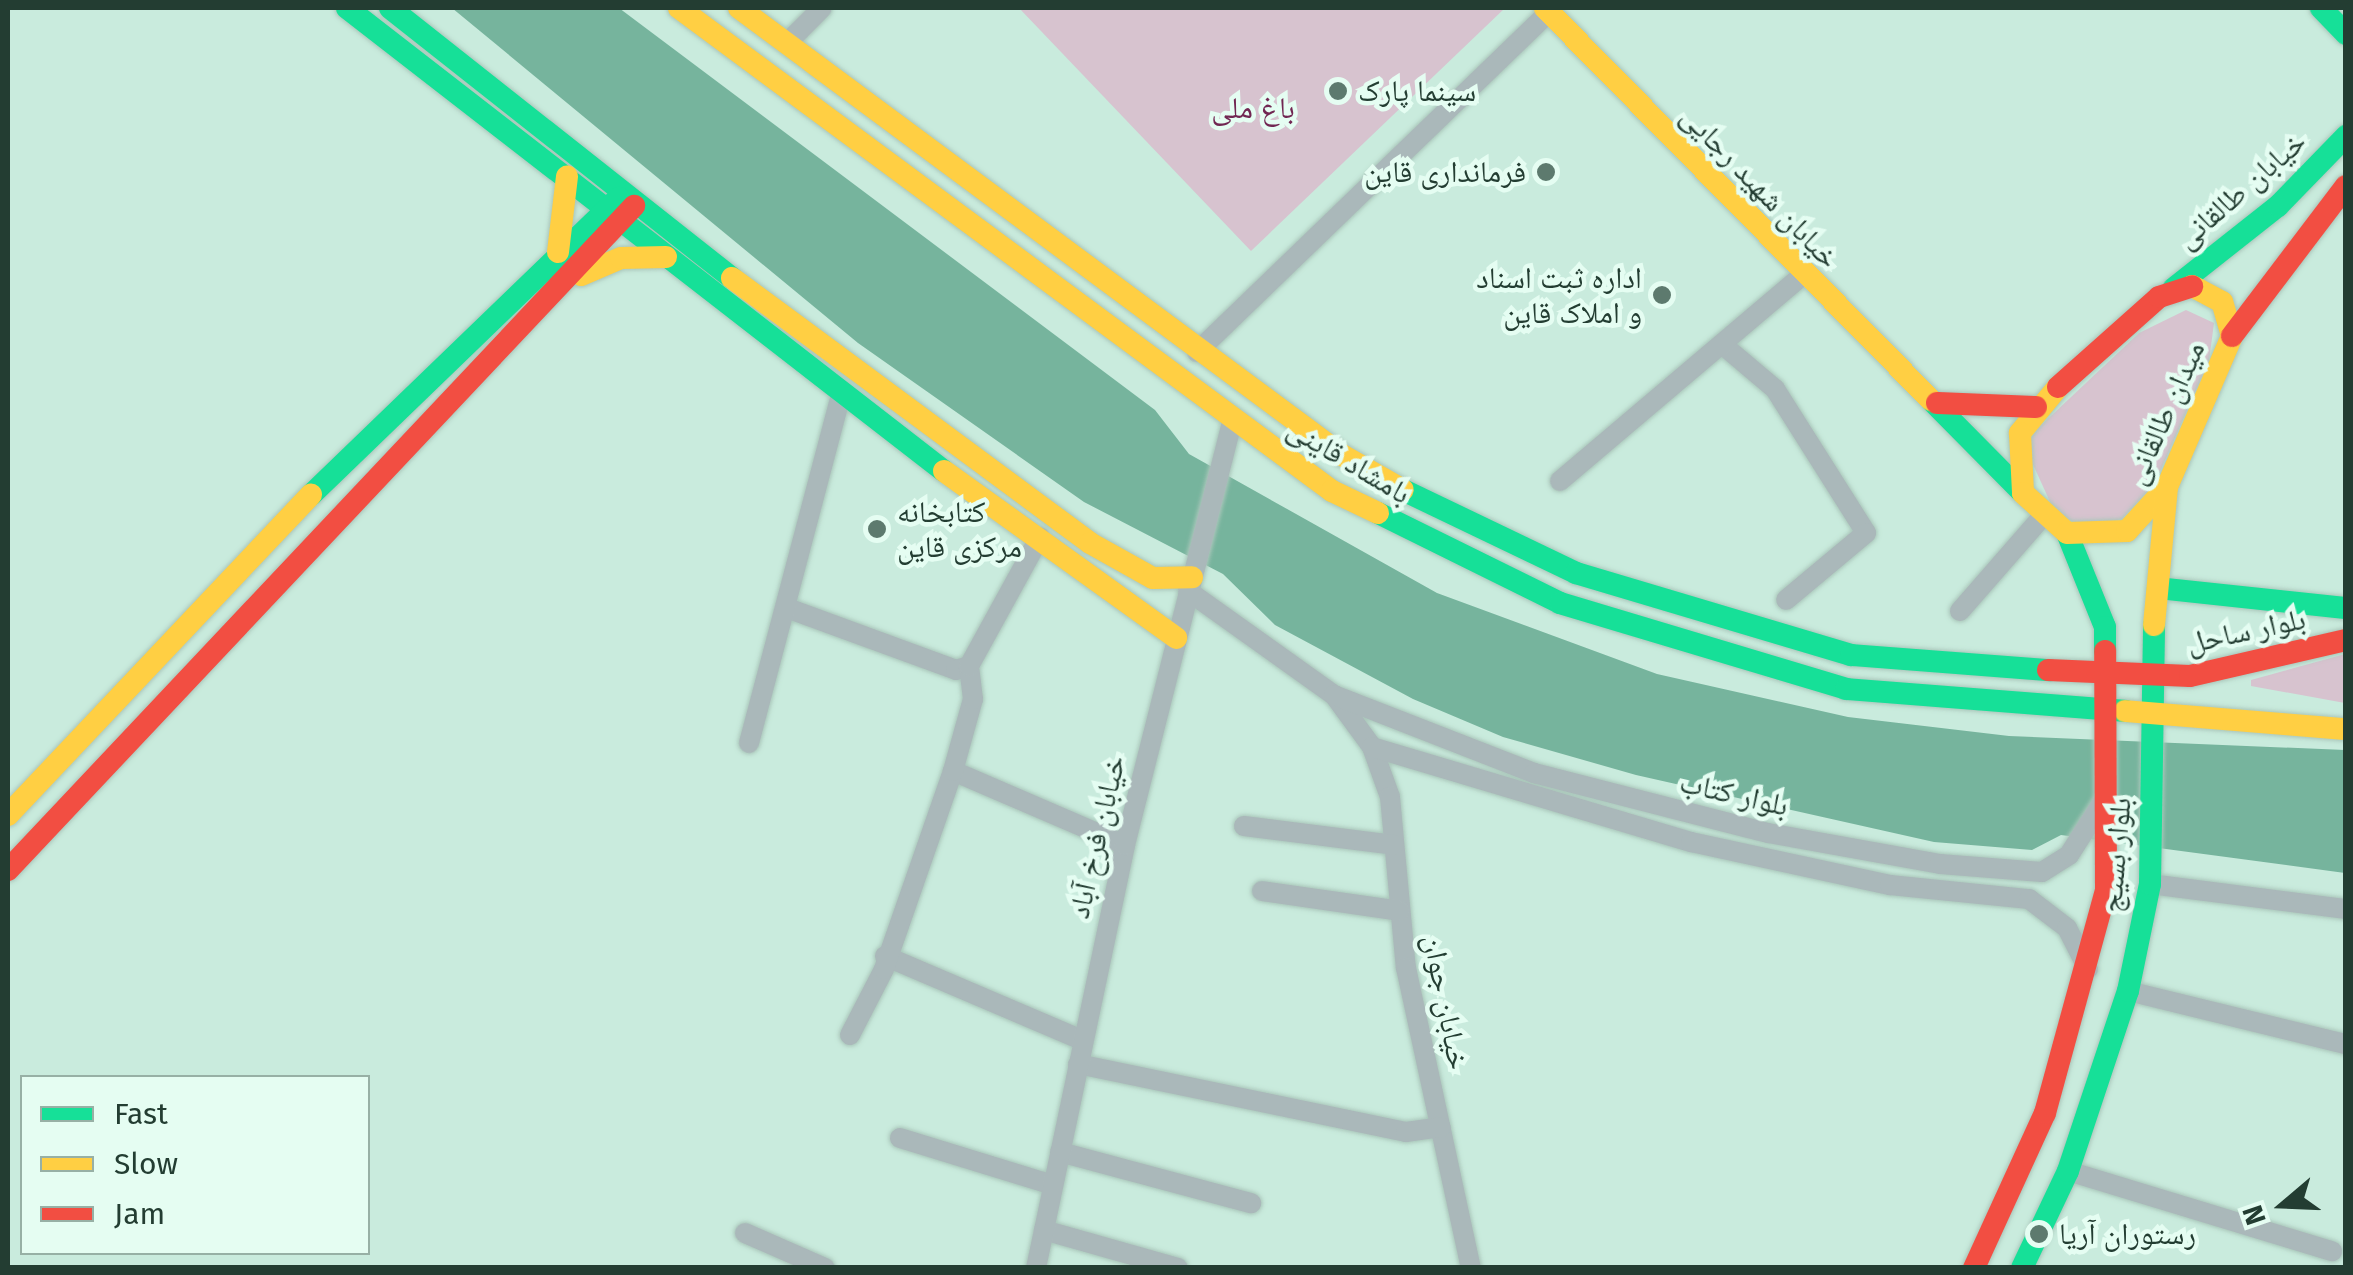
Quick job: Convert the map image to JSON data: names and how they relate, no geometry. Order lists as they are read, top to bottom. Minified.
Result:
{"streets":{"main road":["خیابان شهید رجایی","خیابان طالقانی","میدان طالقانی","بامشاد قاینی","بلوار ساحل","بلوار بسیج"],"street":["بلوار کتاب","خیابان فرخ آباد","خیابان جوان"]},"crossings":[["خیابان طالقانی","میدان طالقانی"],["میدان طالقانی","بلوار بسیج"],["بامشاد قاینی","بلوار ساحل"],["بامشاد قاینی","خیابان فرخ آباد"],["بامشاد قاینی","بلوار بسیج"],["بلوار ساحل","بلوار بسیج"],["بلوار کتاب","بلوار بسیج"],["بلوار کتاب","خیابان جوان"]],"parks":["باغ ملی"],"places":["سینما پارک","فرمانداری قاین","اداره ثبت اسناد و املاک قاین","کتابخانه مرکزی قاین","رستوران آریا"],"legend":["Fast","Slow","Jam"],"north":"left"}
